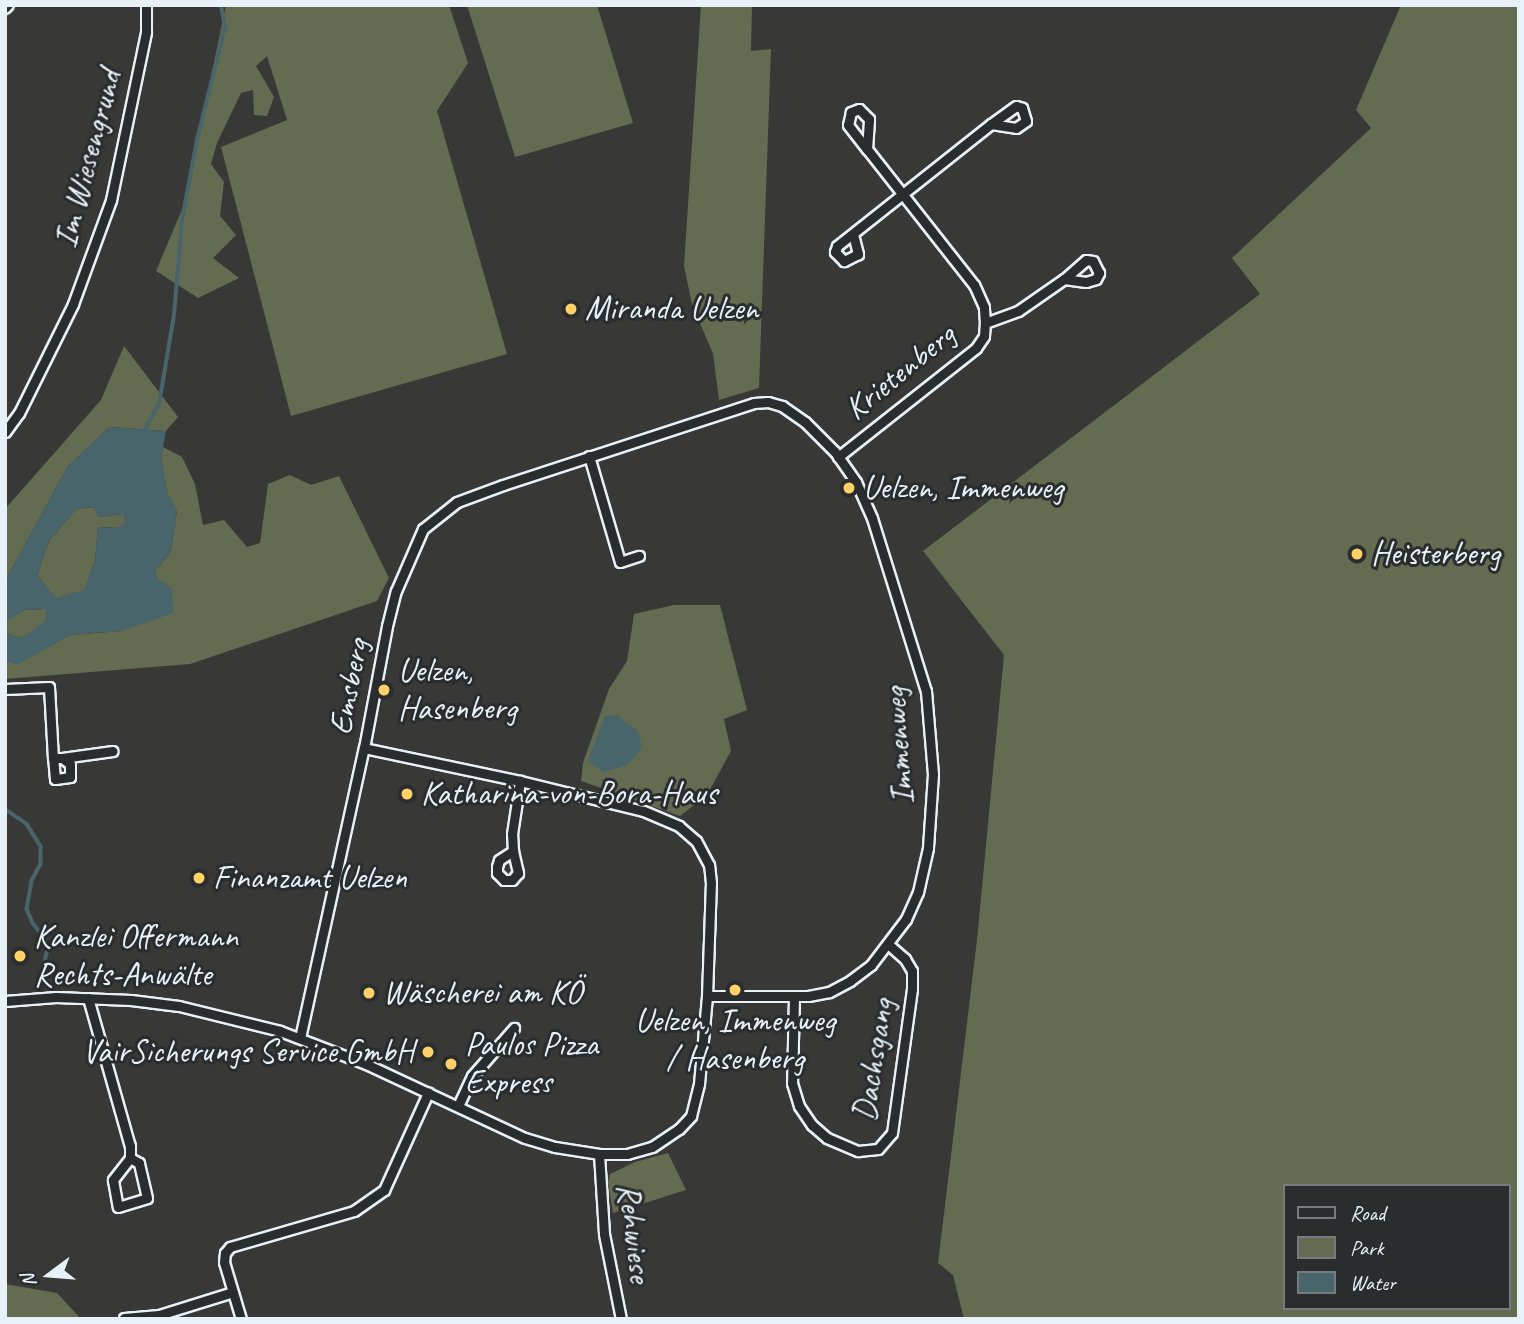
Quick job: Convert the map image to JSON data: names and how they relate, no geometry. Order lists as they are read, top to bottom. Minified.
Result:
{"streets":{"street":["Im Wiesengrund","Krietenberg","Emsberg","Immenweg","Dachsgang","Rehwiese"]},"crossings":[["Krietenberg","Immenweg"],["Emsberg","Immenweg"],["Immenweg","Dachsgang"]],"places":["Miranda Uelzen","Uelzen, Immenweg","Heisterberg","Uelzen, Hasenberg","Katharina-von-Bora-Haus","Finanzamt Uelzen","Kanzlei Offermann Rechts-Anwälte","Uelzen, Immenweg / Hasenberg","Wäscherei am KÖ","VairSicherungs Service GmbH","Paulos Pizza Express"],"legend":["Road","Park","Water"],"north":"left"}
